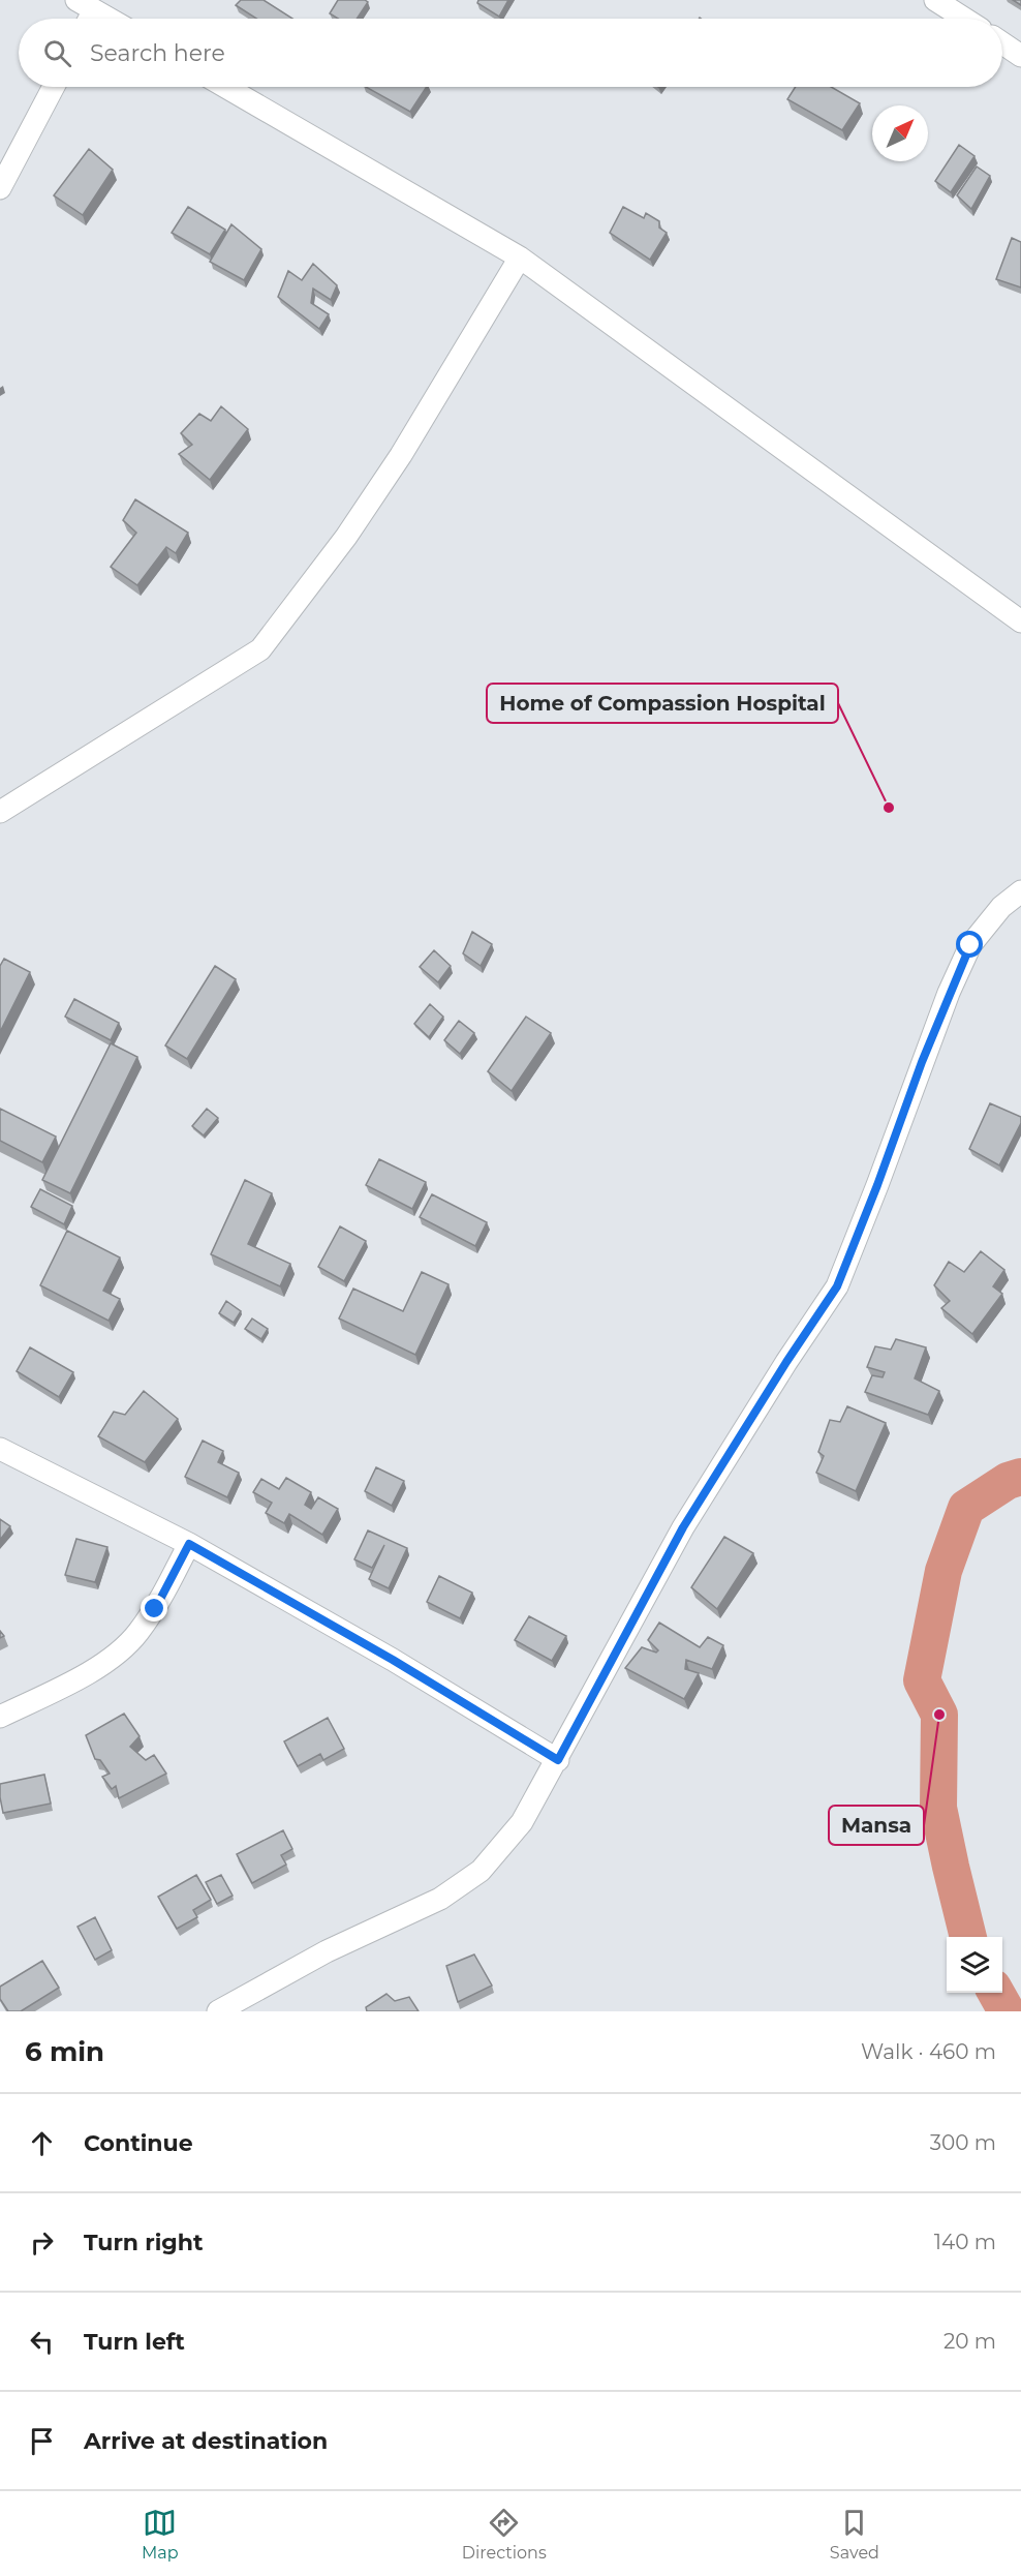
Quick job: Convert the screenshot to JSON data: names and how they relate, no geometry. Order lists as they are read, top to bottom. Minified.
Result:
{"places":["Home of Compassion Hospital","Mansa"],"north":"top right","page":{"search":"Search here","heading":["6 min","Walk · 460 m"],"list":[["Continue","300 m"],["Turn right","140 m"],["Turn left","20 m"],"Arrive at destination"],"nav":["Map","Directions","Saved"]}}
